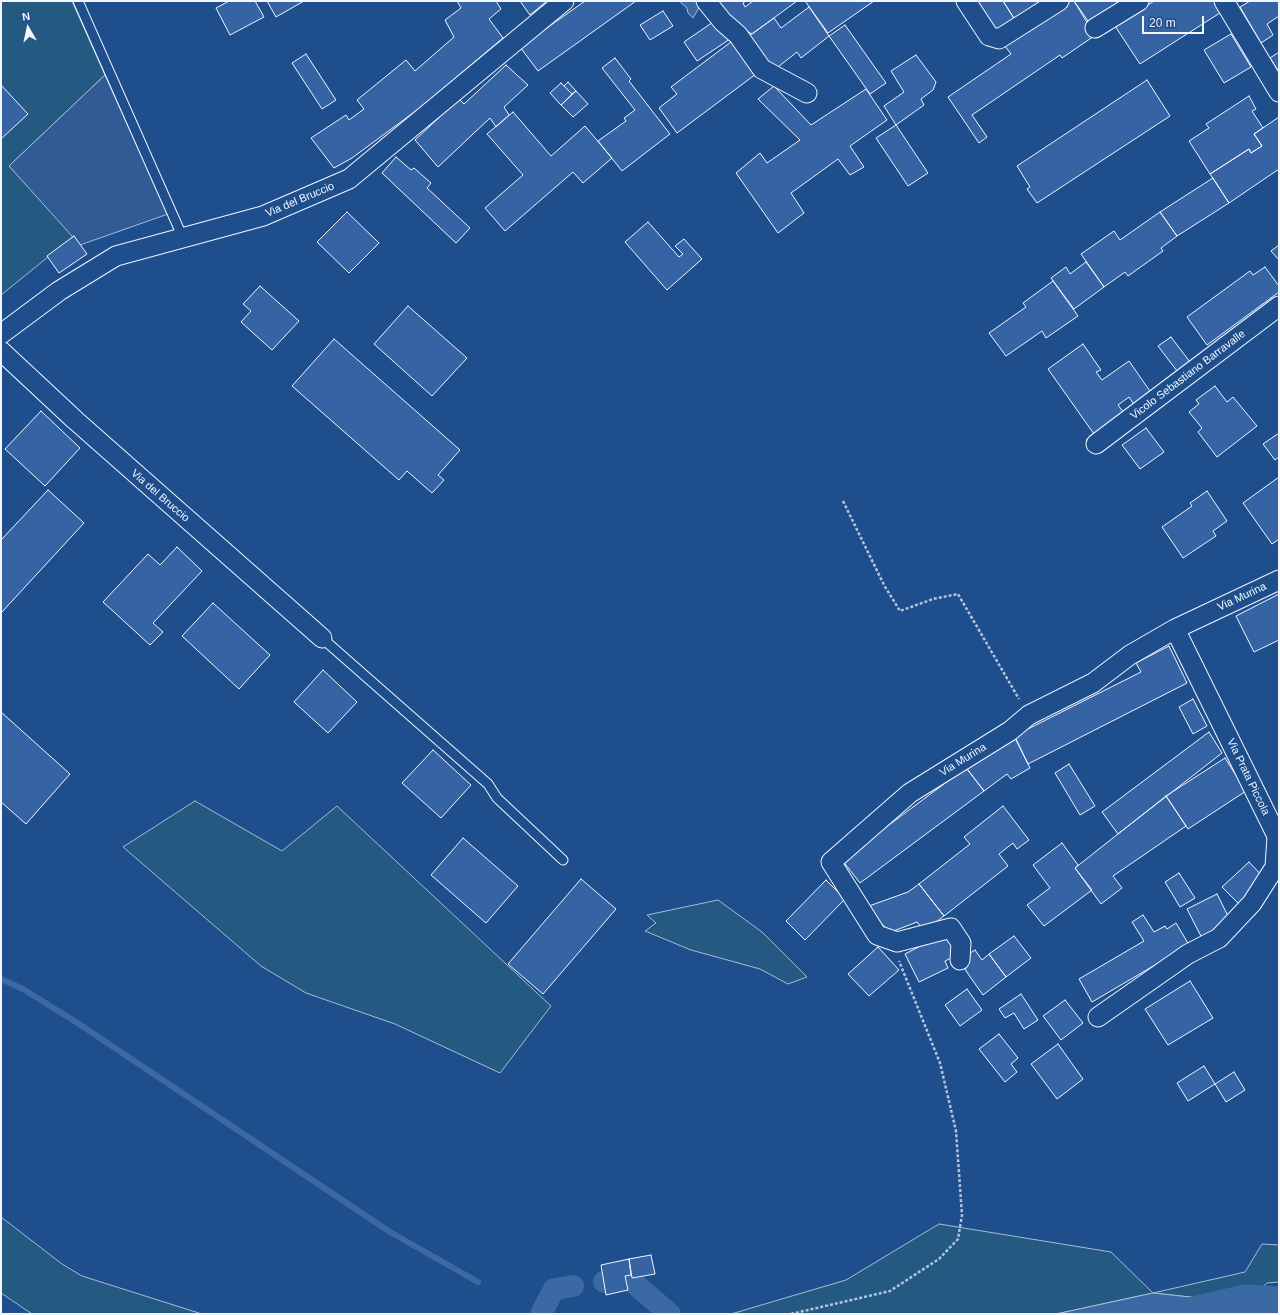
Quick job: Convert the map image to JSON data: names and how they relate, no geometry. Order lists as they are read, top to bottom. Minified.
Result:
{"streets":{"street":["Via del Bruccio","Vicolo Sebastiano Barravalle","Via Murina","Via Prata Piccola"]},"crossings":[["Via Murina","Via Prata Piccola"]],"scale_bar":"20 m","north":"top"}
